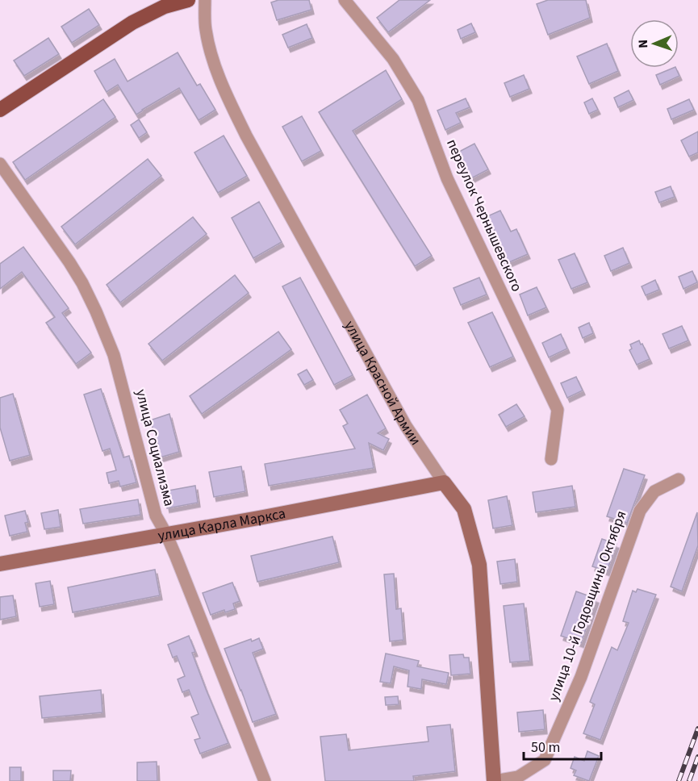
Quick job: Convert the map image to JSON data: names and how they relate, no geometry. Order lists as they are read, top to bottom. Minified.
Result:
{"streets":{"main road":["улица Красной Армии","улица Карла Маркса"],"street":["переулок Чернышевского","улица Социализма","улица 10-й Годовщины Октября"]},"crossings":[["улица Красной Армии","улица Карла Маркса"],["улица Красной Армии","улица 10-й Годовщины Октября"],["улица Социализма","улица Карла Маркса"]],"scale_bar":"50 m","north":"left"}
